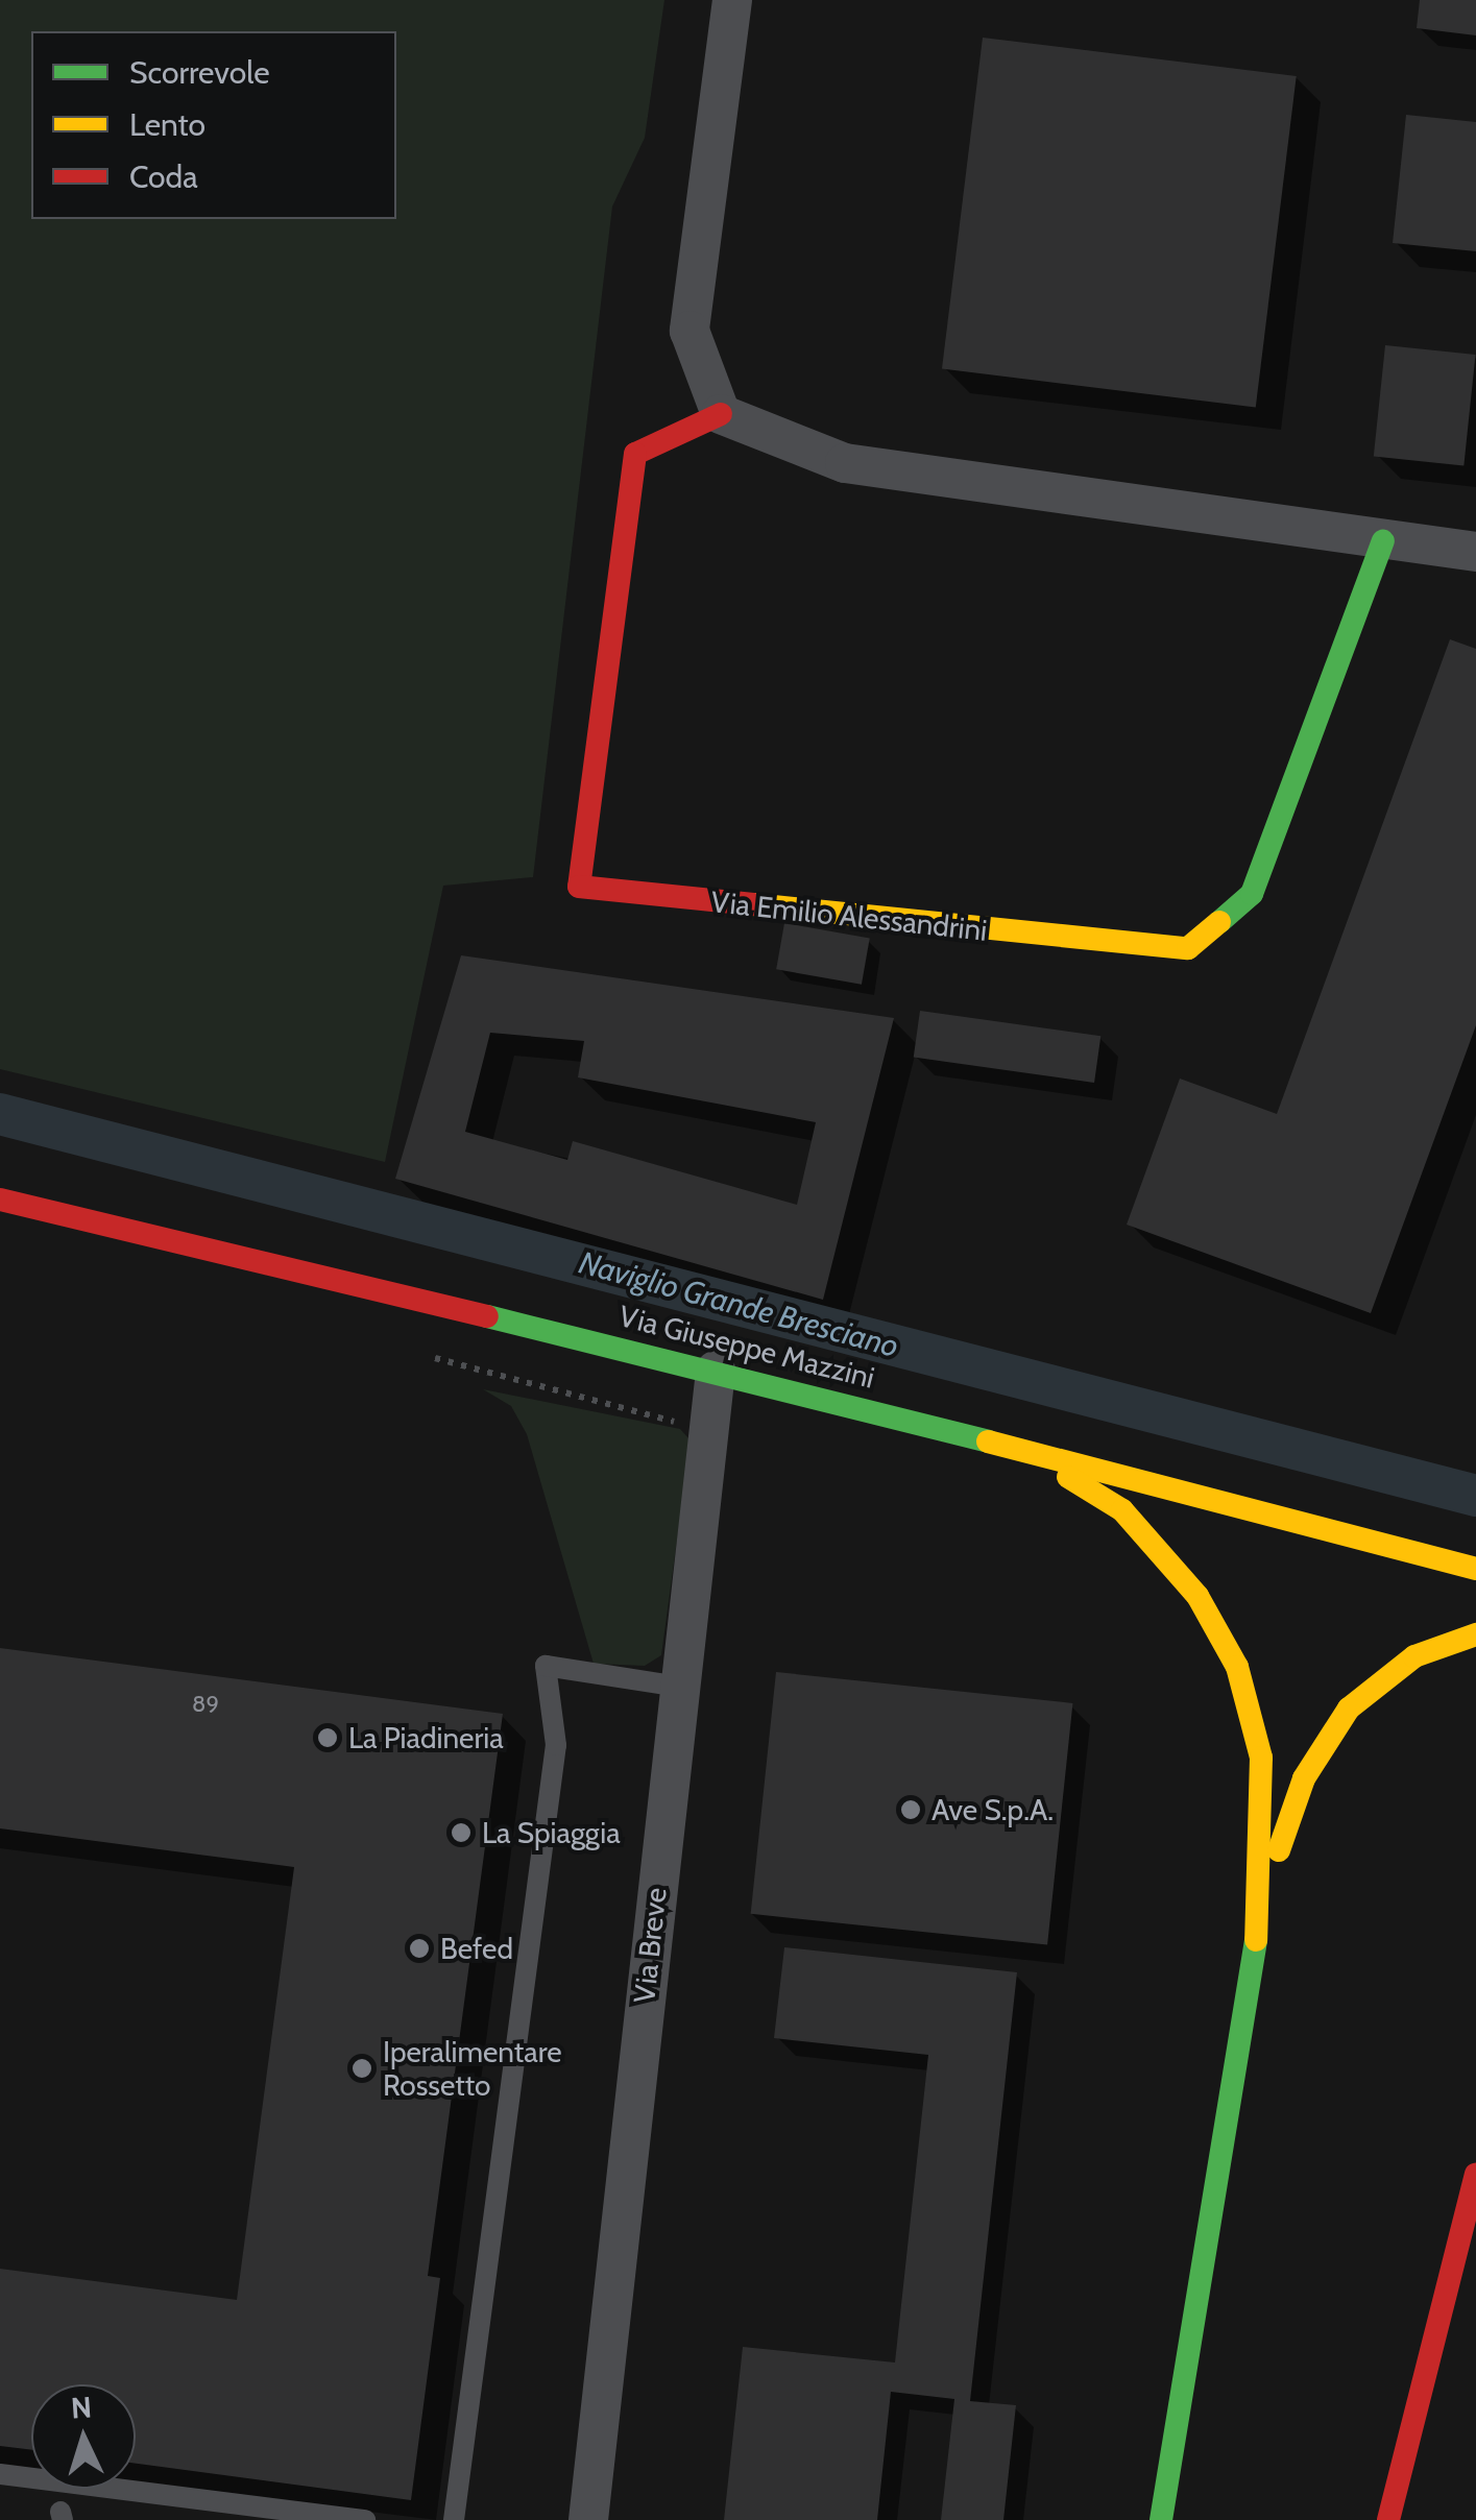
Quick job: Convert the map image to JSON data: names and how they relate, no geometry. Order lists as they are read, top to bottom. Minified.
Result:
{"streets":{"street":["Via Emilio Alessandrini","Via Giuseppe Mazzini","Via Breve"]},"crossings":[["Via Giuseppe Mazzini","Via Breve"]],"water":["Naviglio Grande Bresciano"],"places":["La Piadineria","Ave S.p.A.","La Spiaggia","Befed","Iperalimentare Rossetto"],"house_numbers":["89"],"legend":["Scorrevole","Lento","Coda"],"north":"top"}
